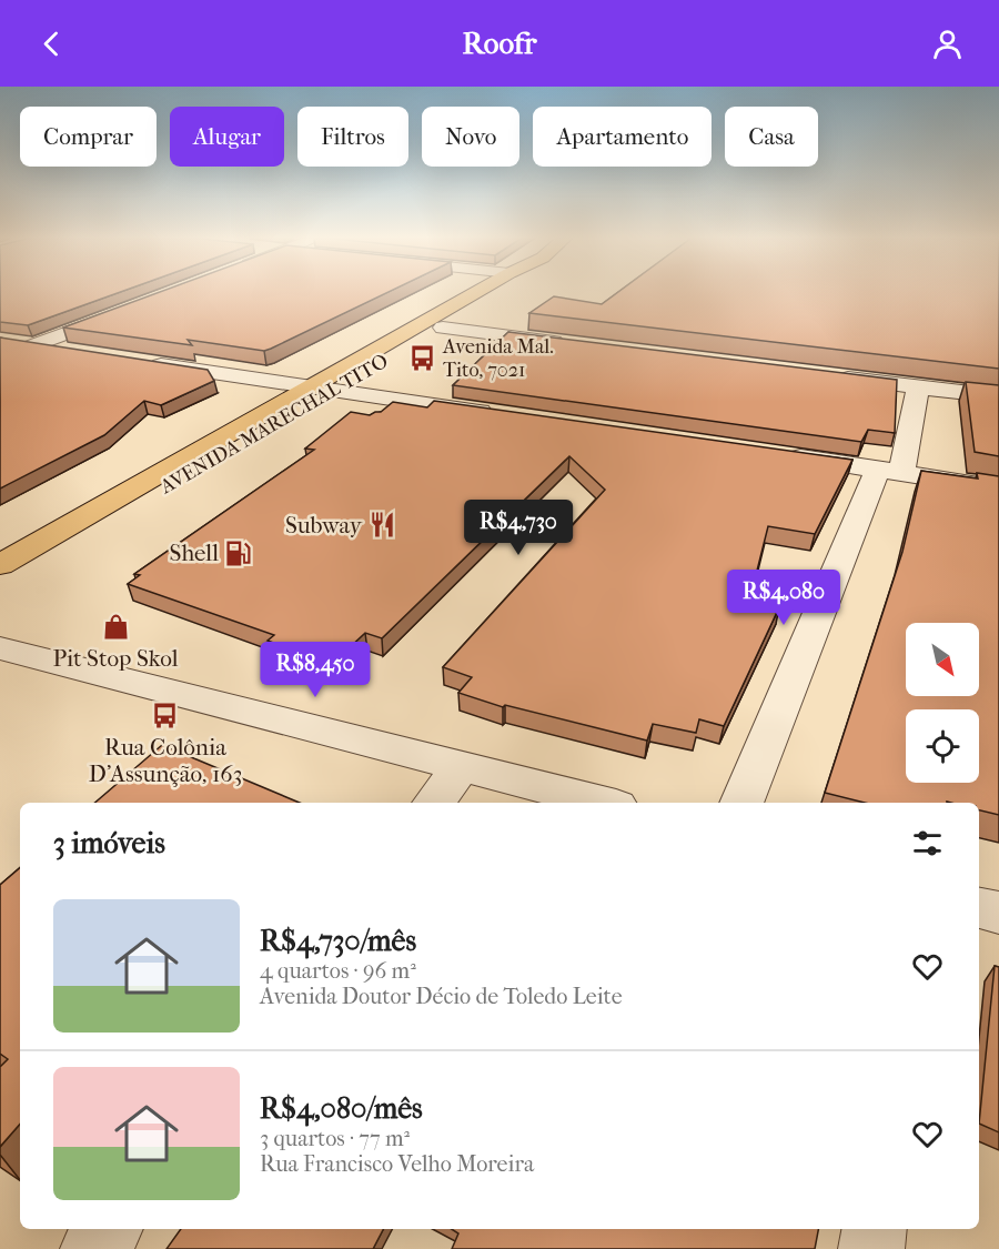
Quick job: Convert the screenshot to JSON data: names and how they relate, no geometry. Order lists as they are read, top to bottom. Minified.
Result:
{"streets":{"main road":["AVENIDA MARECHAL TITO"]},"places":{"bus stop":["Avenida Mal. Tito, 7021","Rua Colônia D'Assunção, 163"],"restaurant":["Subway"],"fuel station":["Shell"],"shop":["Pit Stop Skol"]},"north":"bottom right","page":{"header":"Roofr","chip":["Comprar","Alugar","Filtros","Novo","Apartamento","Casa"],"price":["R$4,730","R$4,080","R$8,450"],"heading":"3 imóveis","list":[{"name":"R$4,730/mês","note":"4 quartos · 96 m² · Avenida Doutor Décio de Toledo Leite"},{"name":"R$4,080/mês","note":"3 quartos · 77 m² · Rua Francisco Velho Moreira"}]}}
